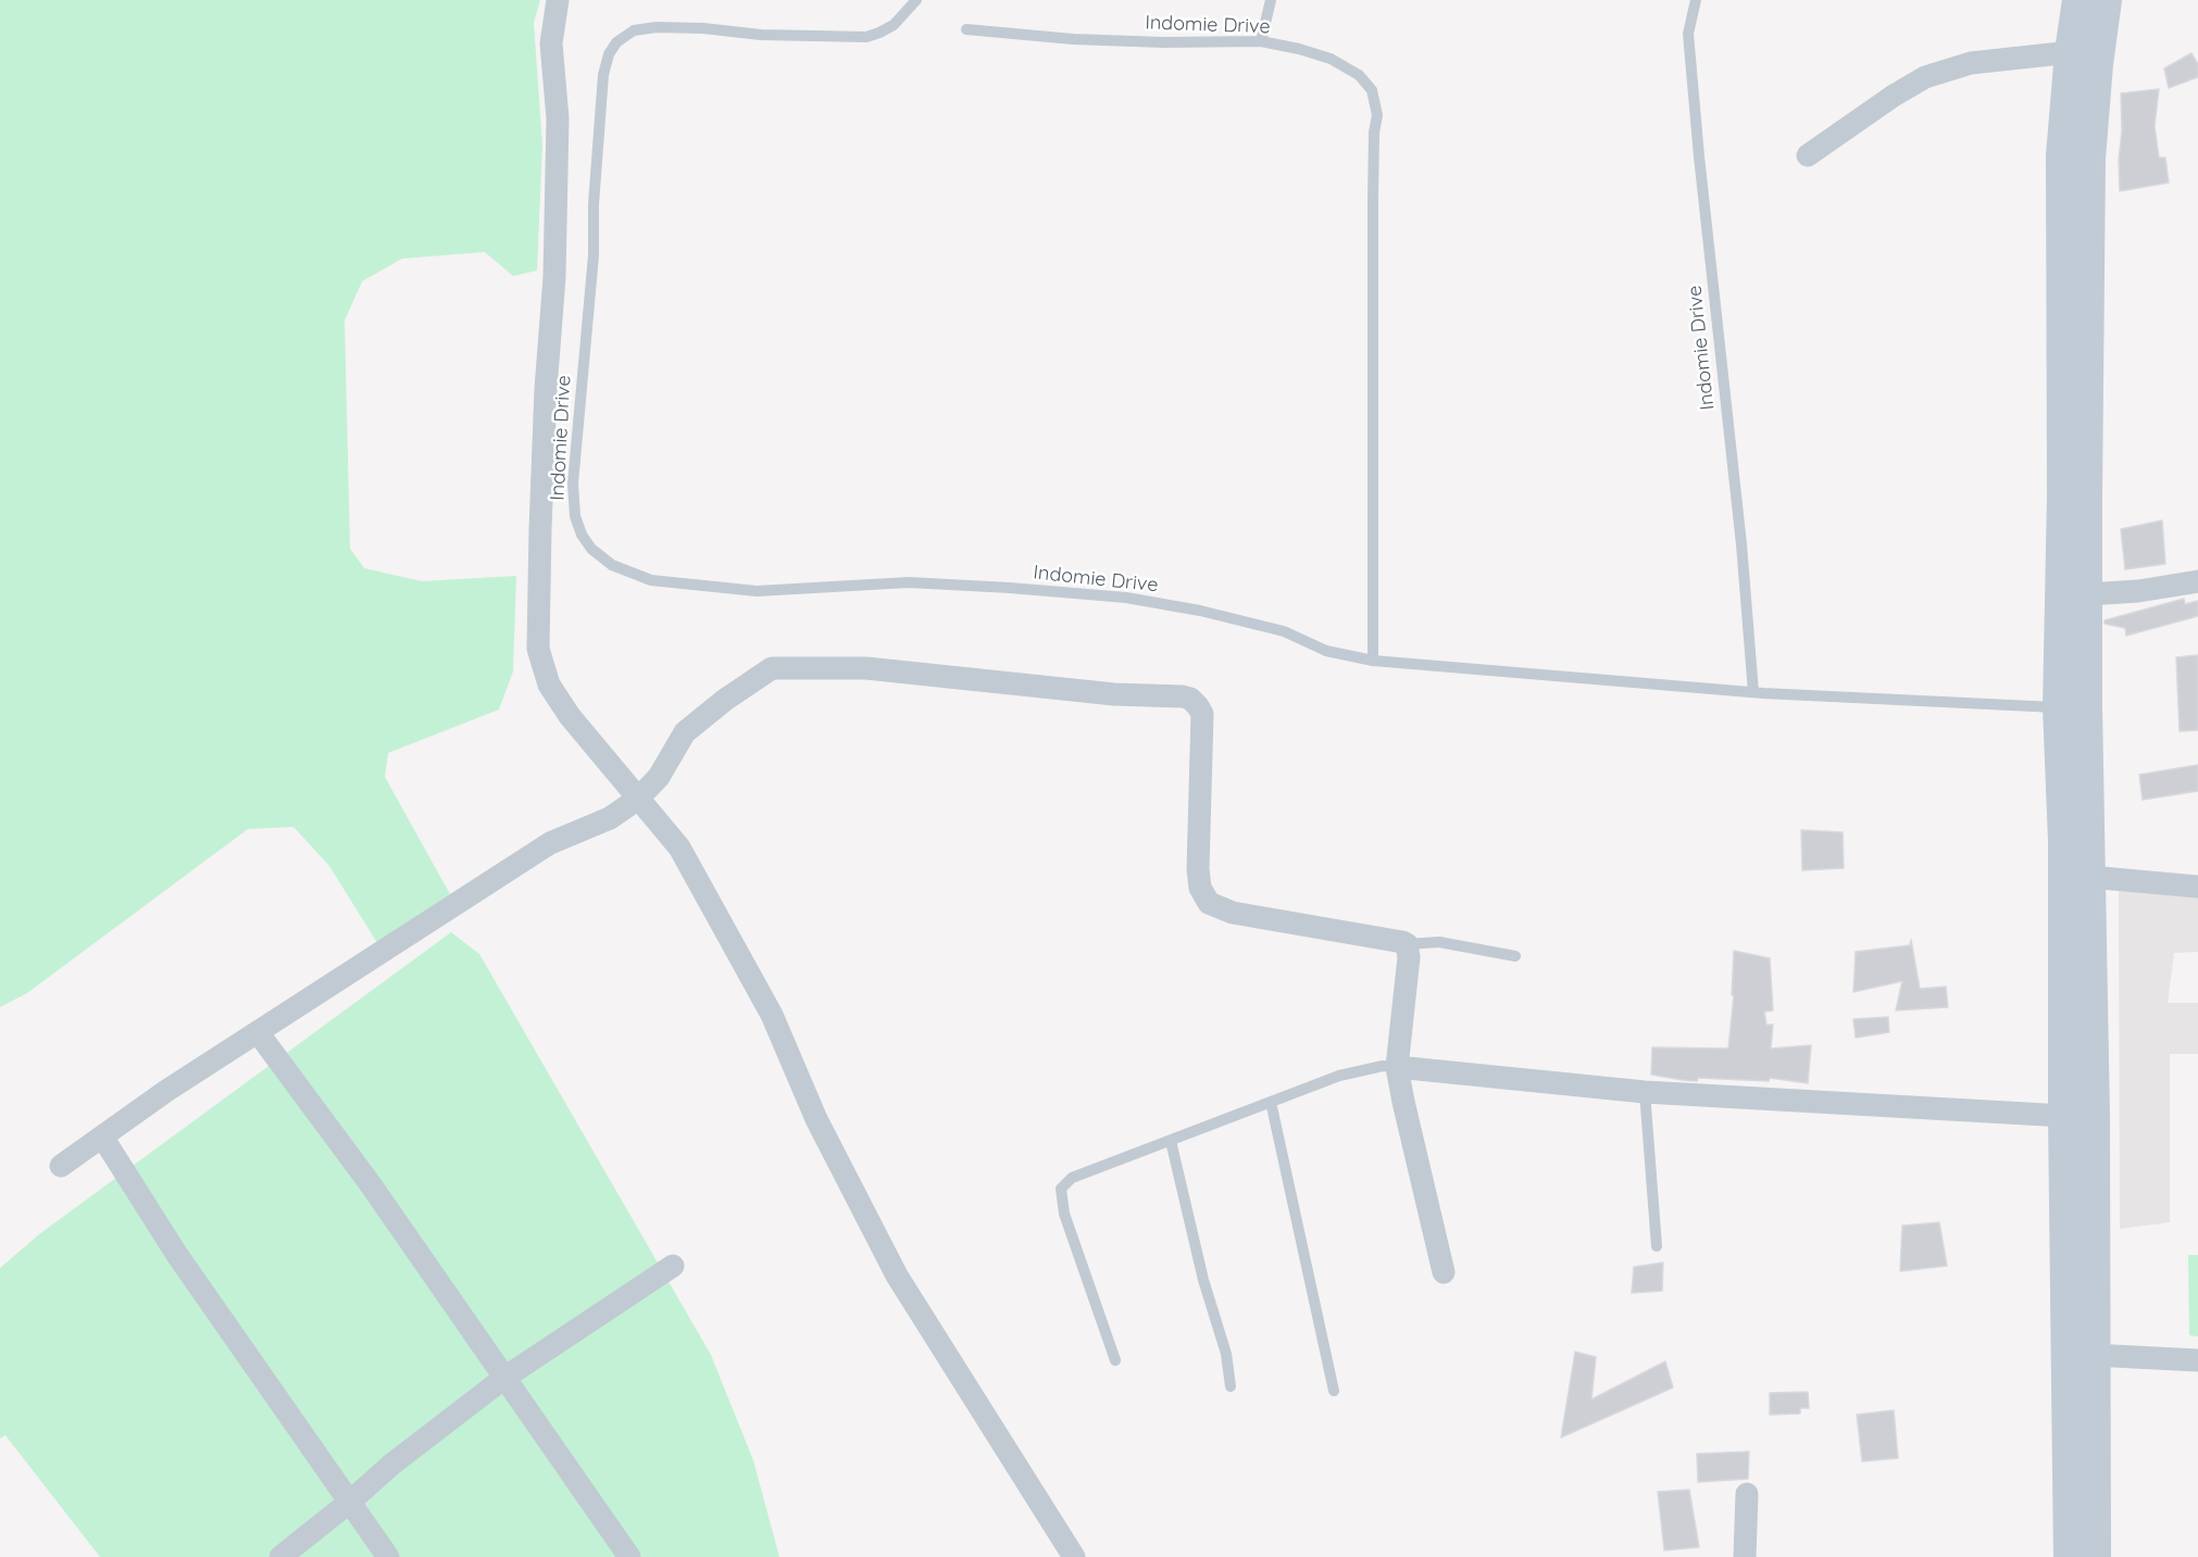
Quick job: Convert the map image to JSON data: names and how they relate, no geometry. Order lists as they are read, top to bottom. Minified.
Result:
{"streets":{"lane":["Indomie Drive"]}}
